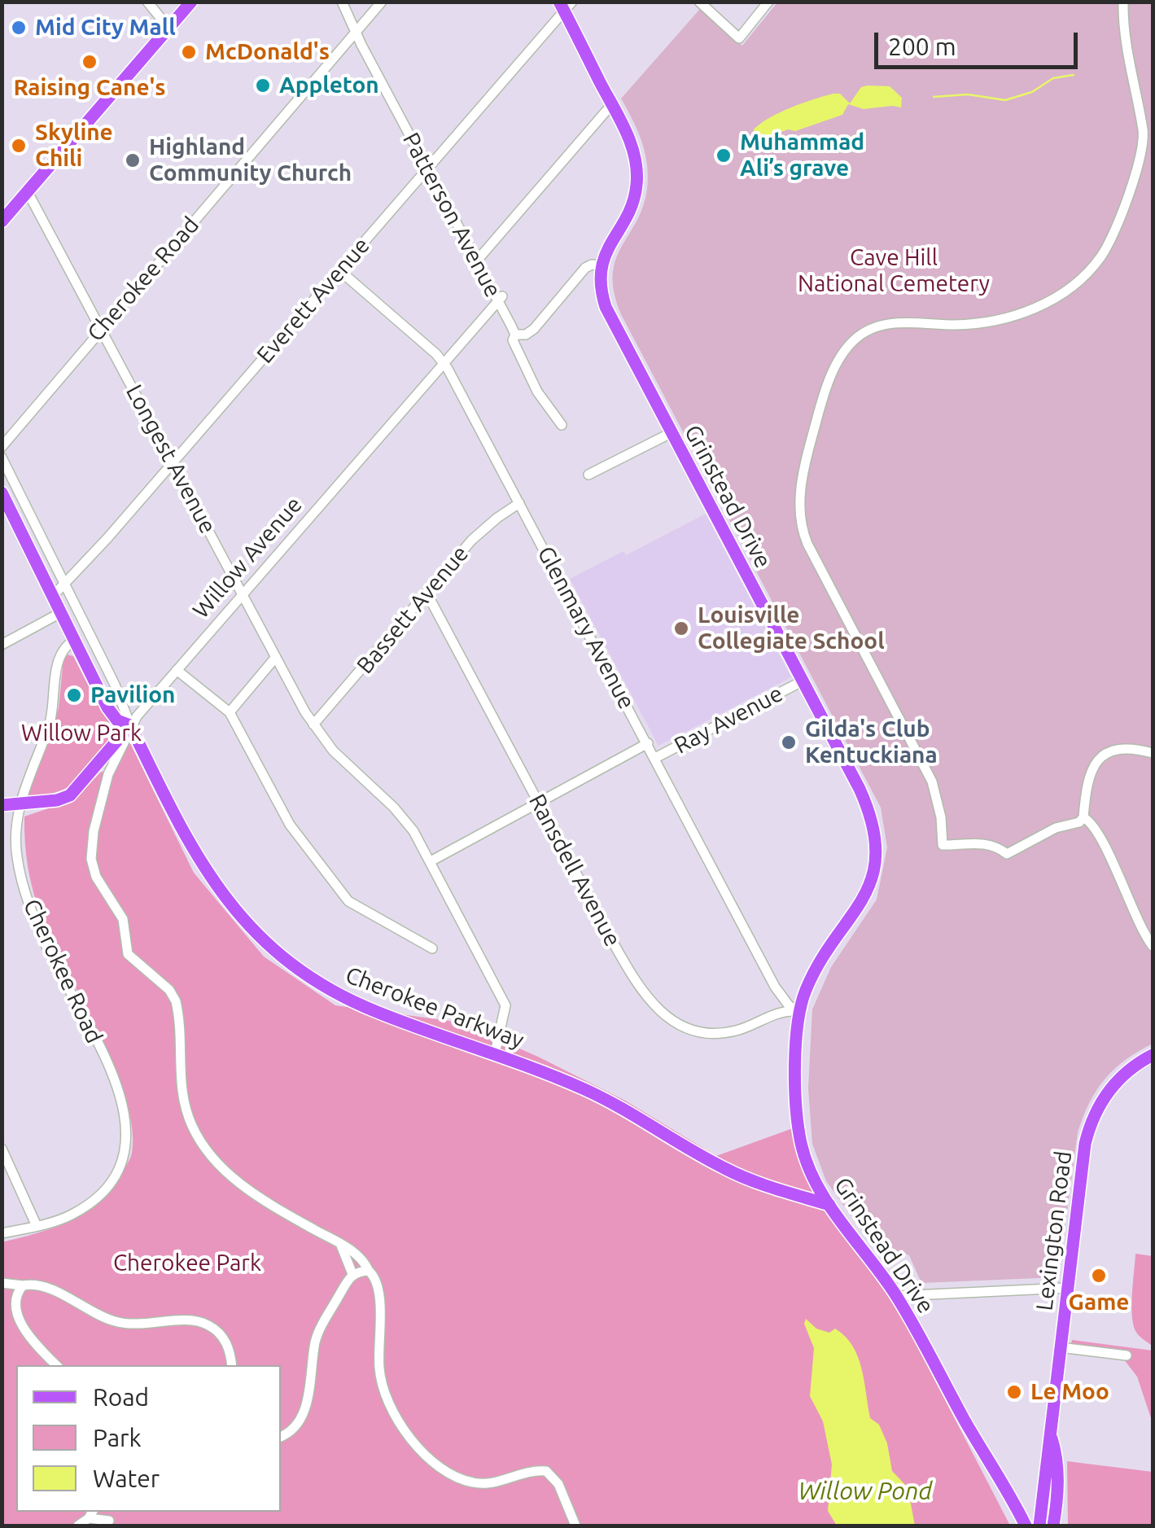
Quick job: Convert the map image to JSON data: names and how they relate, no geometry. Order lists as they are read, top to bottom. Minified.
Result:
{"streets":{"main road":["Grinstead Drive","Willow Avenue","Cherokee Parkway","Lexington Road"],"street":["Patterson Avenue","Cherokee Road","Everett Avenue","Longest Avenue","Bassett Avenue","Glenmary Avenue","Ray Avenue","Ransdell Avenue"]},"crossings":[["Patterson Avenue","Cherokee Road"],["Patterson Avenue","Everett Avenue"],["Patterson Avenue","Willow Avenue"],["Cherokee Road","Longest Avenue"],["Cherokee Road","Willow Avenue"],["Cherokee Road","Cherokee Parkway"],["Everett Avenue","Longest Avenue"],["Everett Avenue","Glenmary Avenue"],["Everett Avenue","Cherokee Parkway"],["Longest Avenue","Willow Avenue"],["Longest Avenue","Bassett Avenue"],["Longest Avenue","Ray Avenue"],["Longest Avenue","Cherokee Parkway"],["Grinstead Drive","Glenmary Avenue"],["Grinstead Drive","Ray Avenue"],["Grinstead Drive","Ransdell Avenue"],["Grinstead Drive","Cherokee Parkway"],["Willow Avenue","Glenmary Avenue"],["Willow Avenue","Cherokee Parkway"],["Bassett Avenue","Glenmary Avenue"],["Bassett Avenue","Ransdell Avenue"],["Glenmary Avenue","Ray Avenue"],["Glenmary Avenue","Ransdell Avenue"],["Ray Avenue","Ransdell Avenue"]],"water":["Willow Pond"],"parks":["Cave Hill National Cemetery","Willow Park","Cherokee Park"],"places":["Mid City Mall","McDonald's","Raising Cane's","Appleton","Skyline Chili","Muhammad Ali’s grave","Highland Community Church","Louisville Collegiate School","Pavilion","Gilda's Club Kentuckiana","Game","Le Moo"],"legend":["Road","Park","Water"],"scale_bar":"200 m"}
